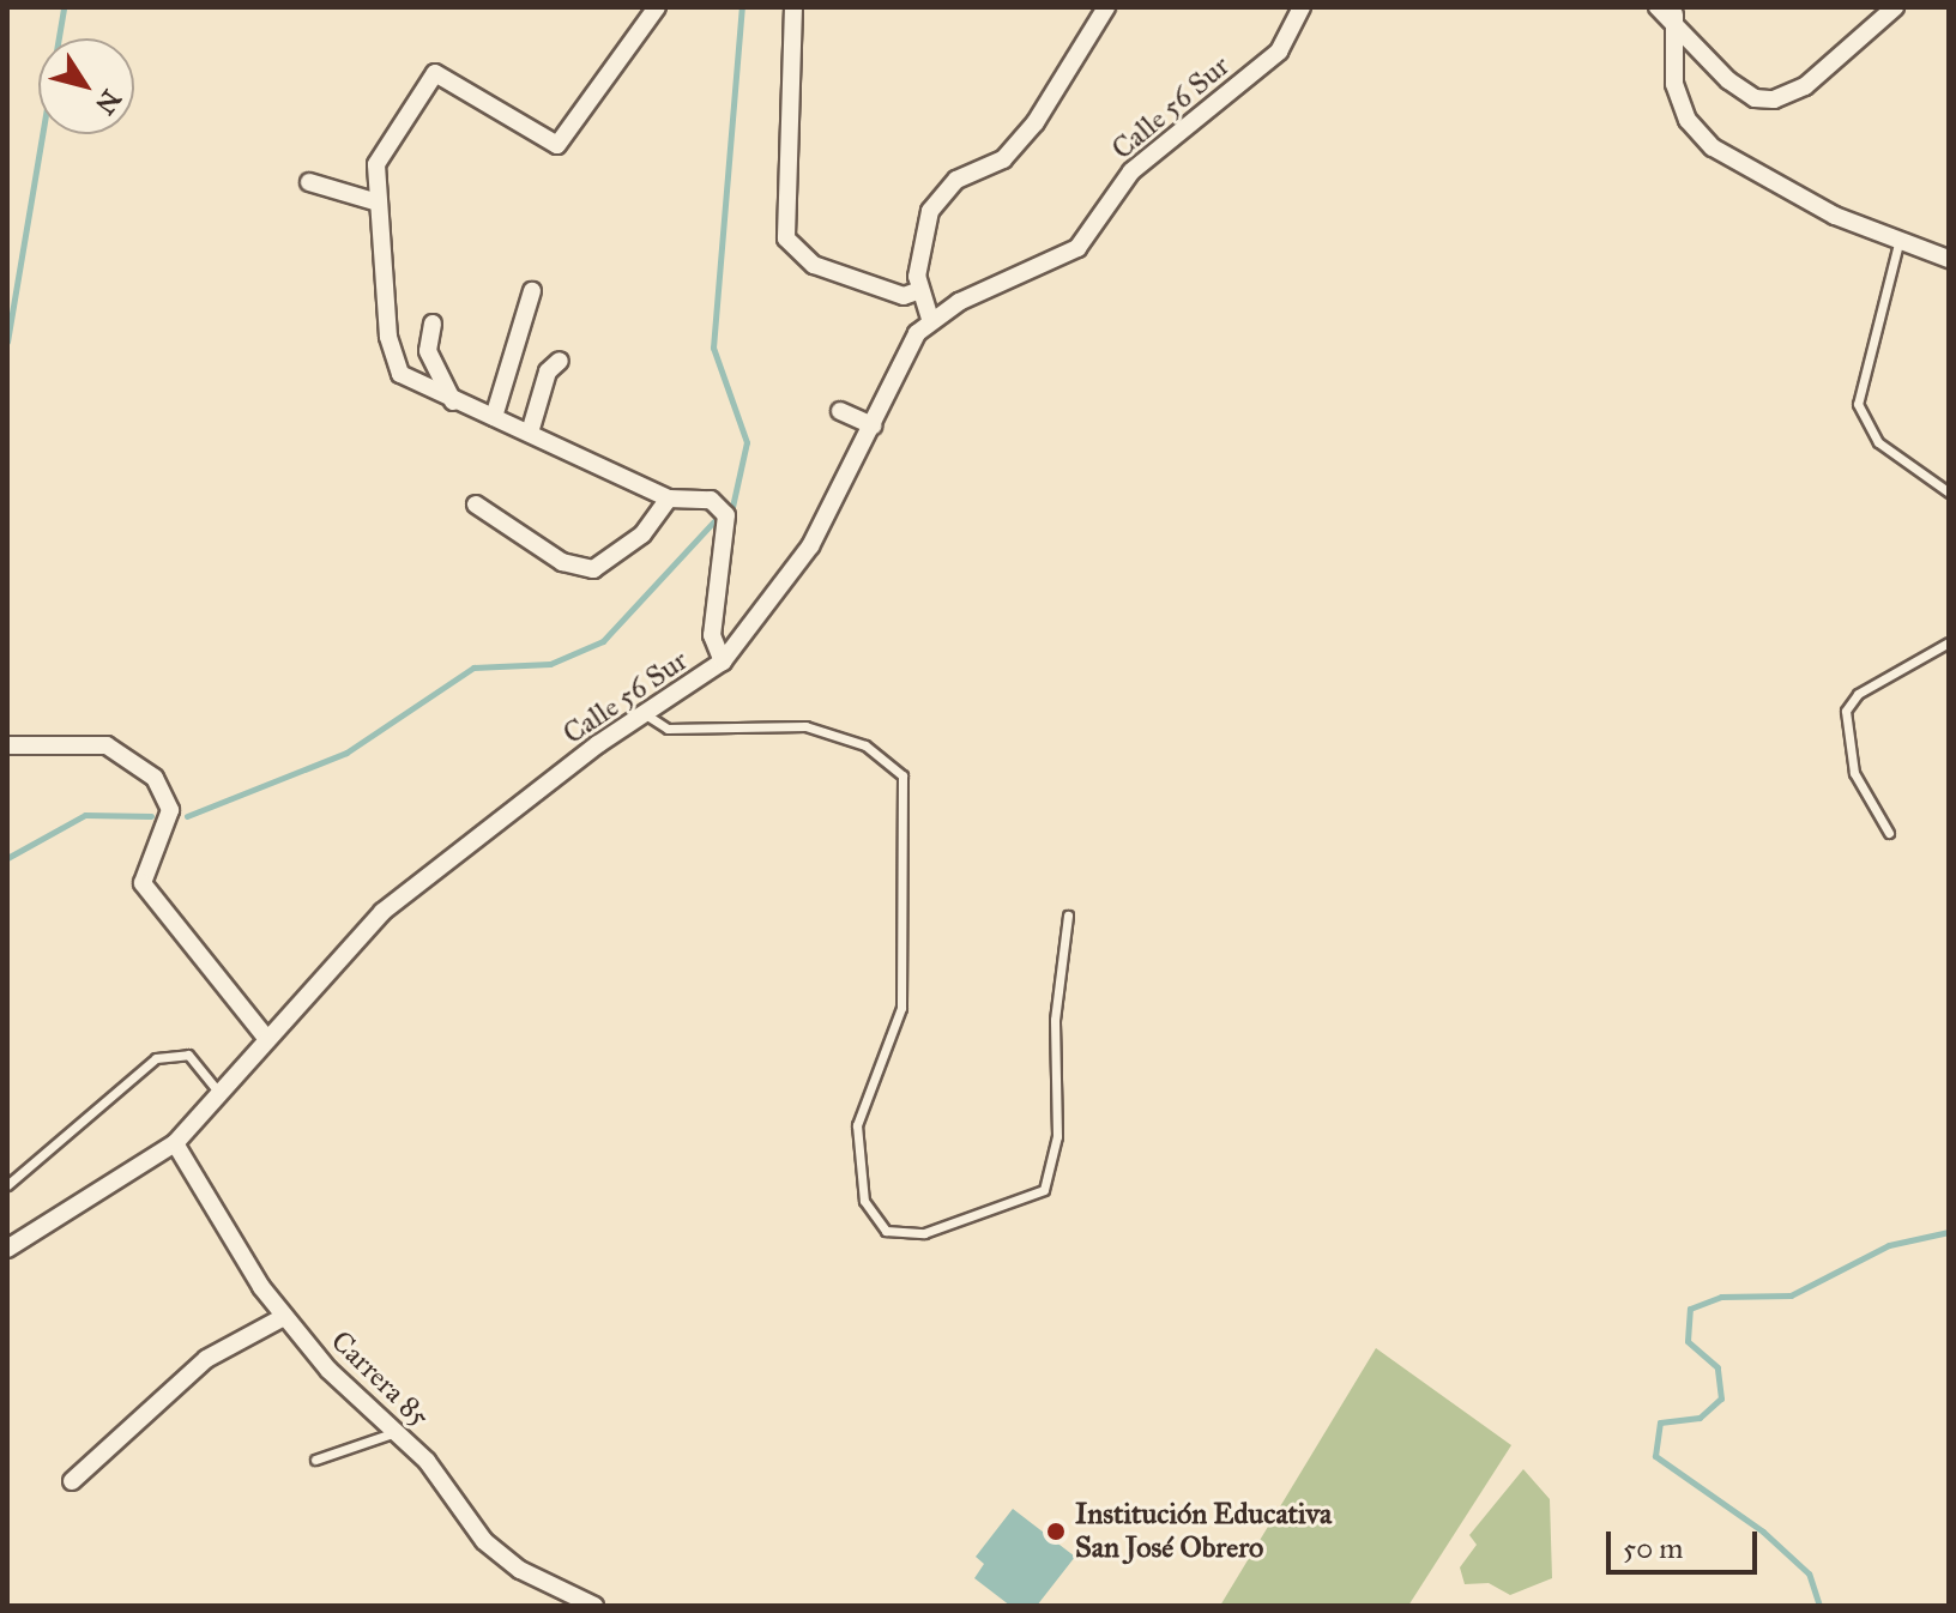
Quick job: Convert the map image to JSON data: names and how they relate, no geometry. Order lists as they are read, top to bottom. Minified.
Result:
{"streets":{"street":["Calle 56 Sur","Carrera 85"]},"crossings":[["Calle 56 Sur","Carrera 85"]],"places":["Institución Educativa San José Obrero"],"scale_bar":"50 m","north":"bottom right"}
